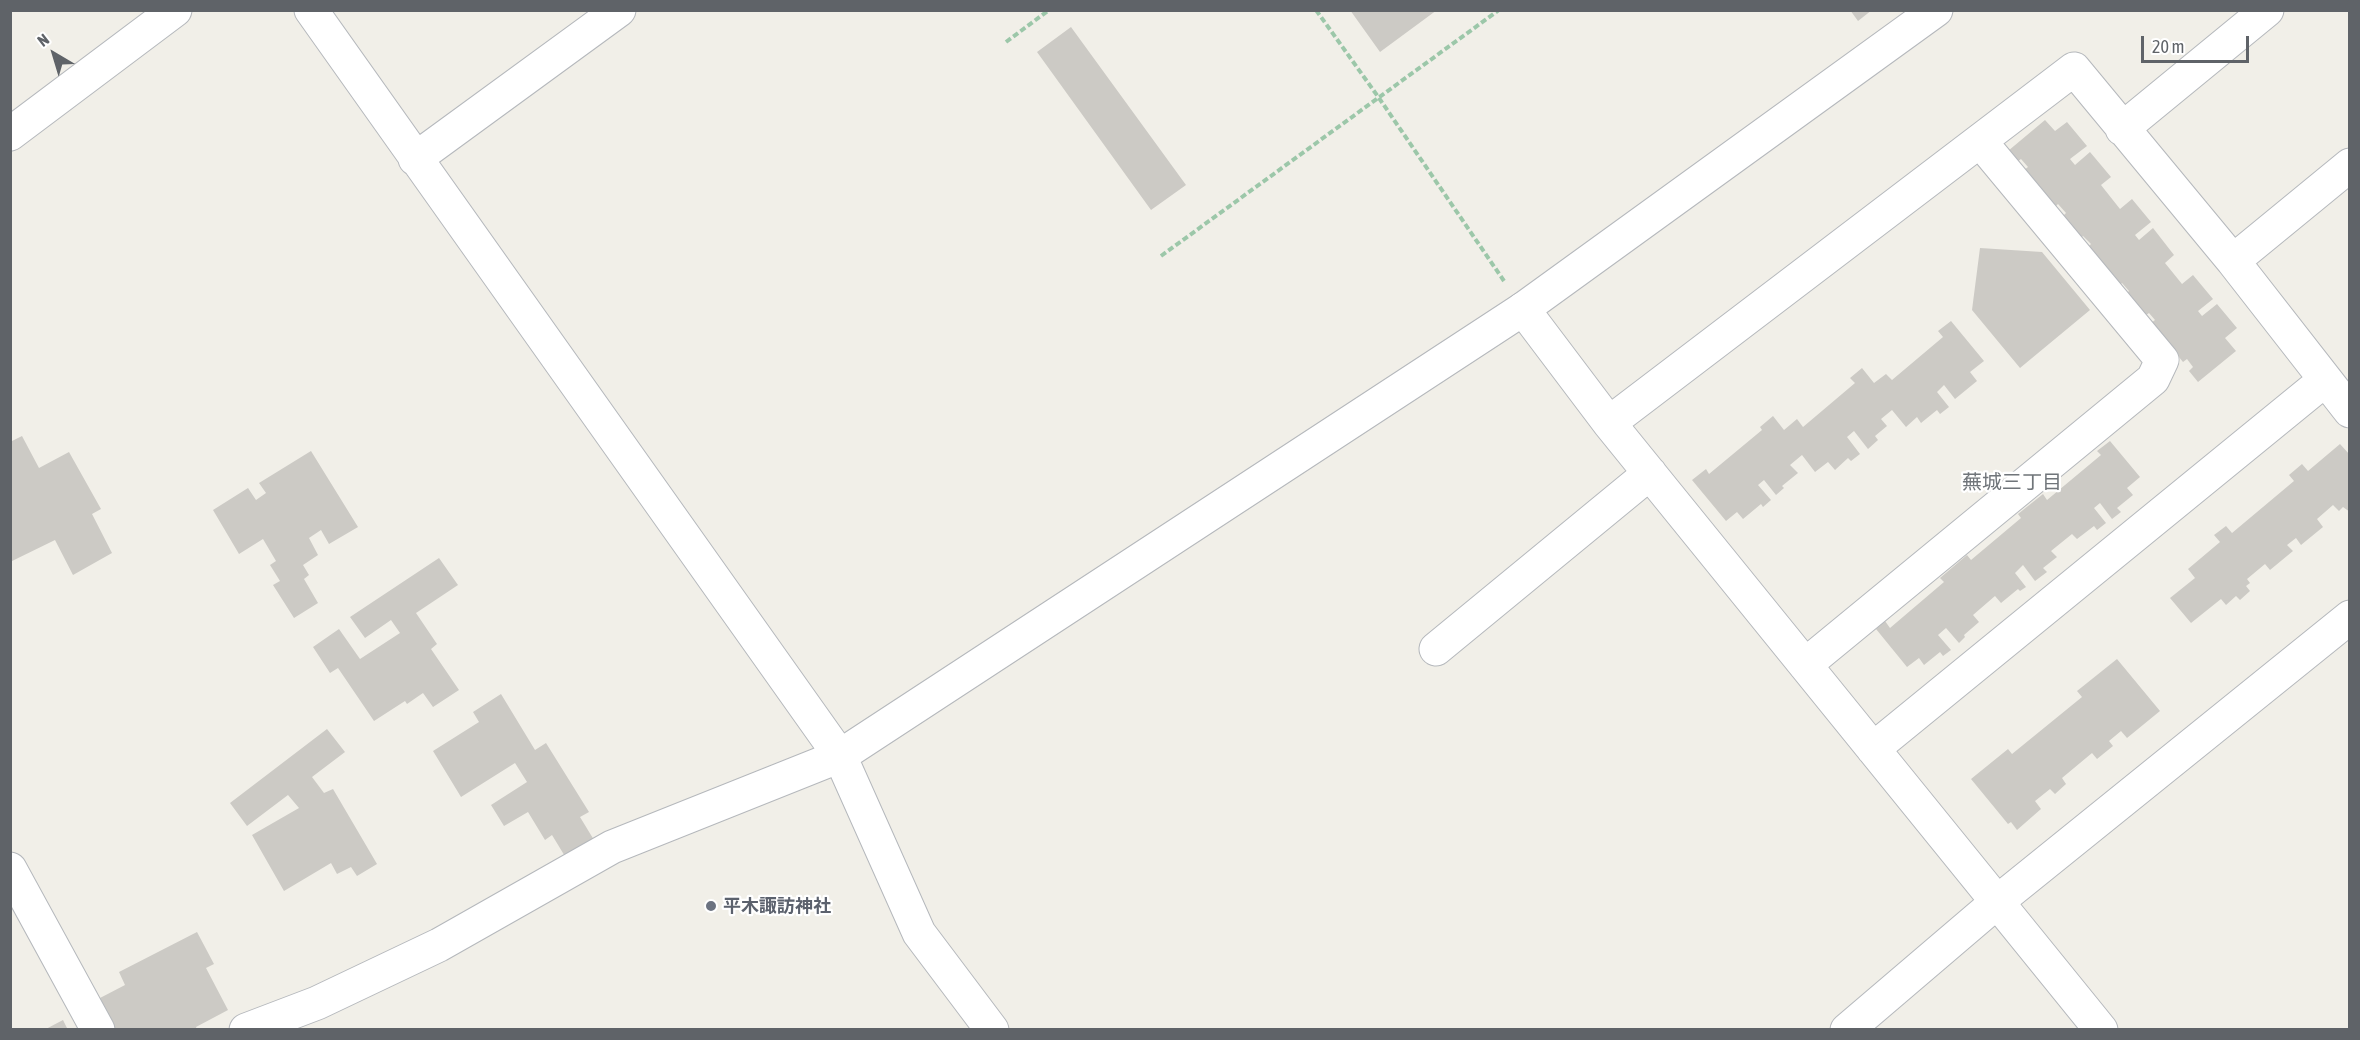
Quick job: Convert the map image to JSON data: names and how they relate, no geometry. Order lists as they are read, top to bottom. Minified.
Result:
{"districts":["蕪城三丁目"],"places":["平木諏訪神社"],"scale_bar":"20 m","north":"top left"}
